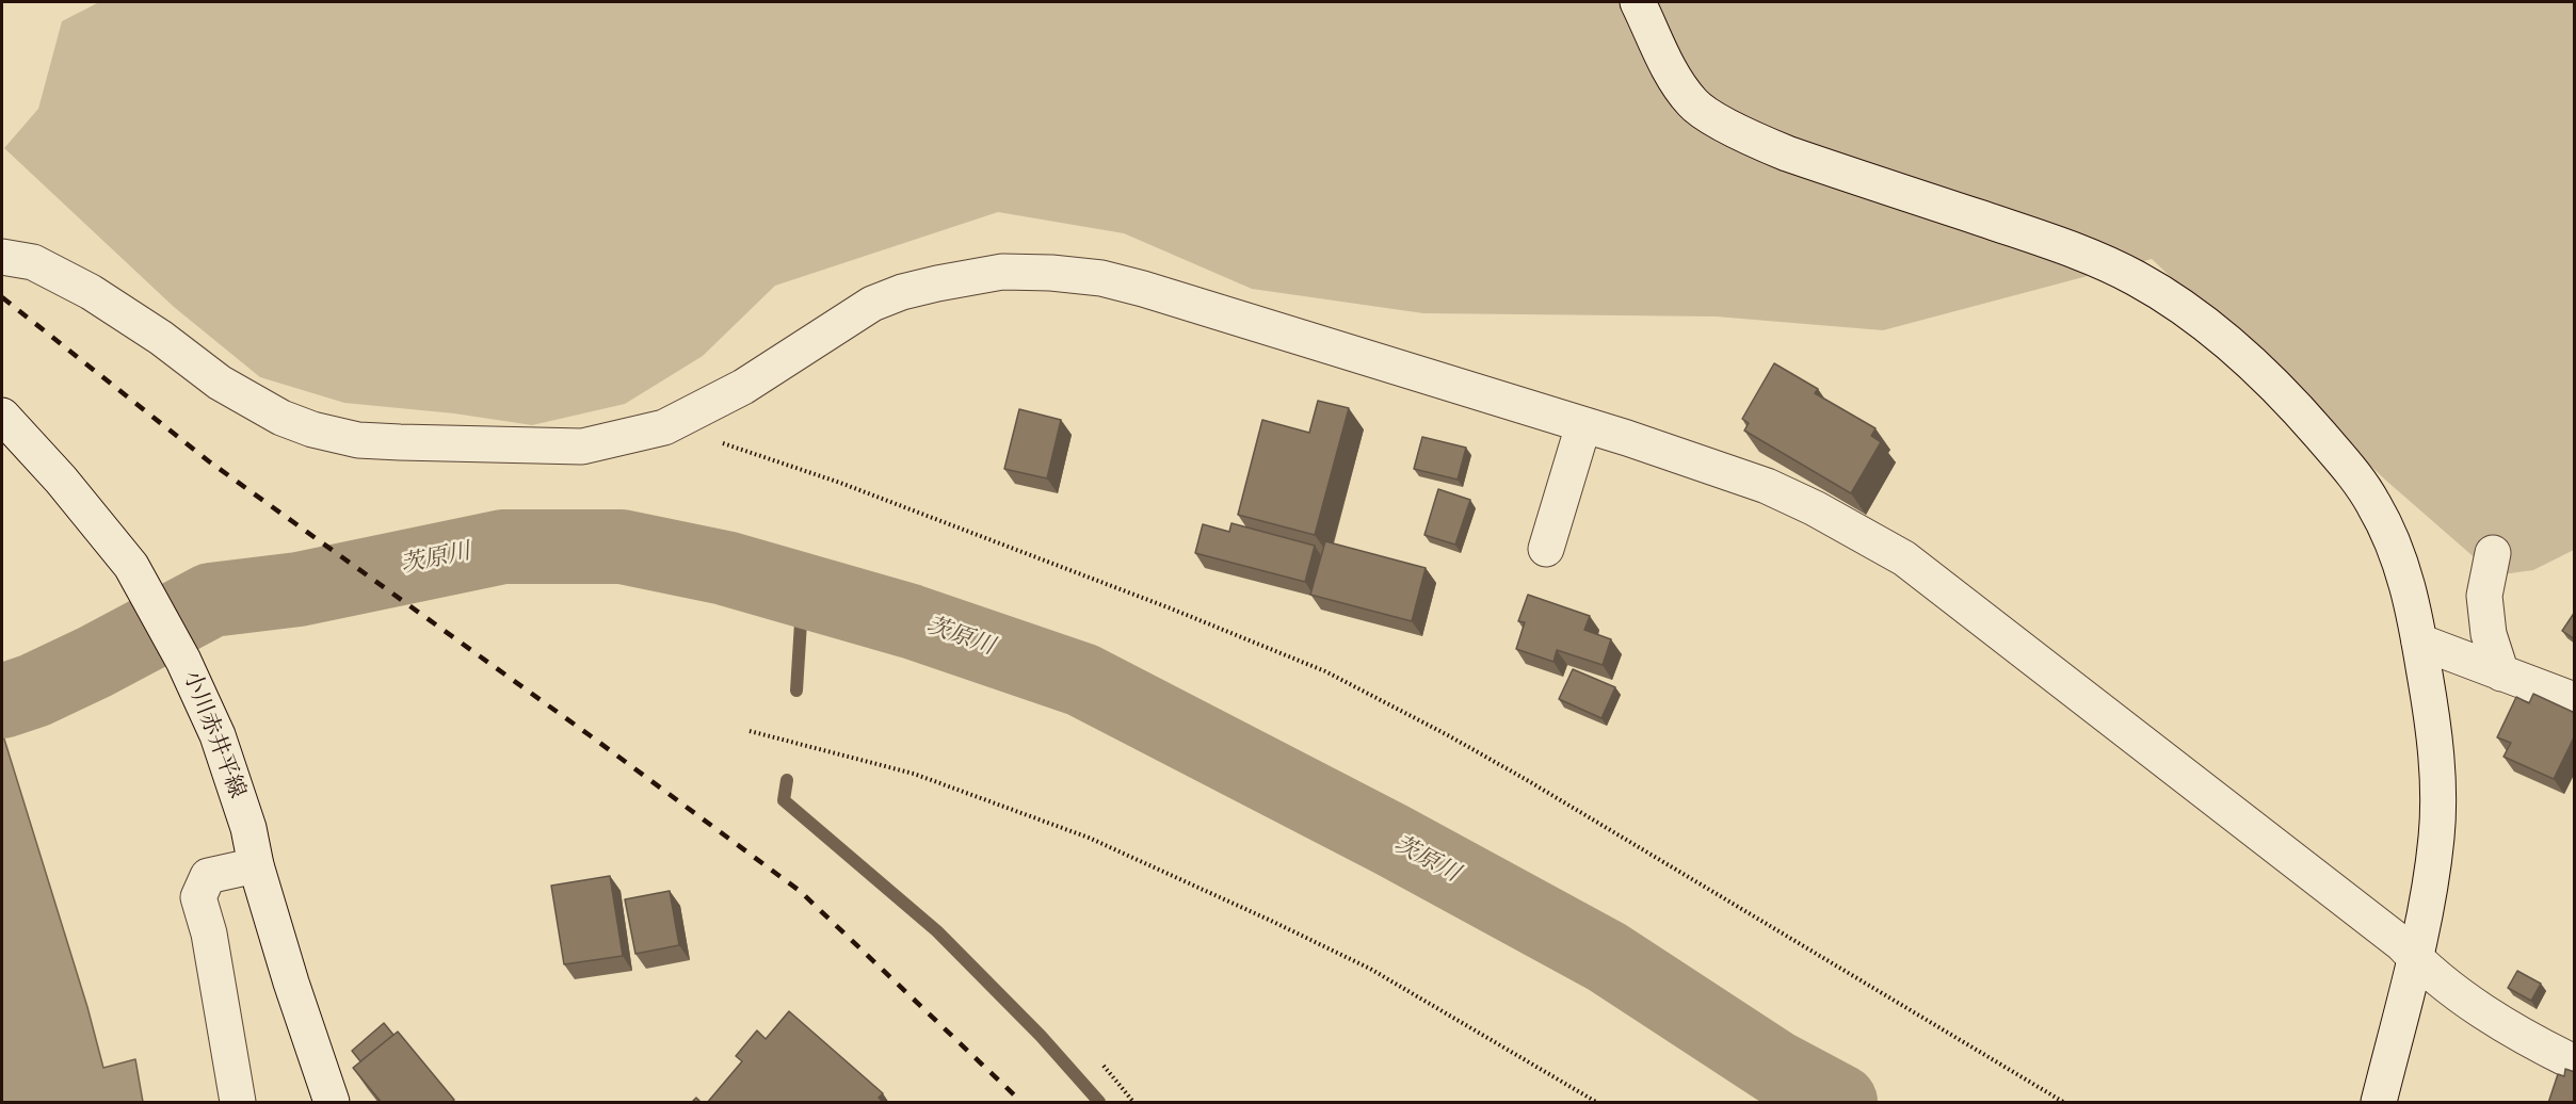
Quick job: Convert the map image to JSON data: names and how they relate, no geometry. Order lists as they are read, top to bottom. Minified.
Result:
{"streets":{"street":["小川赤井平線"]},"water":["茨原川"]}
